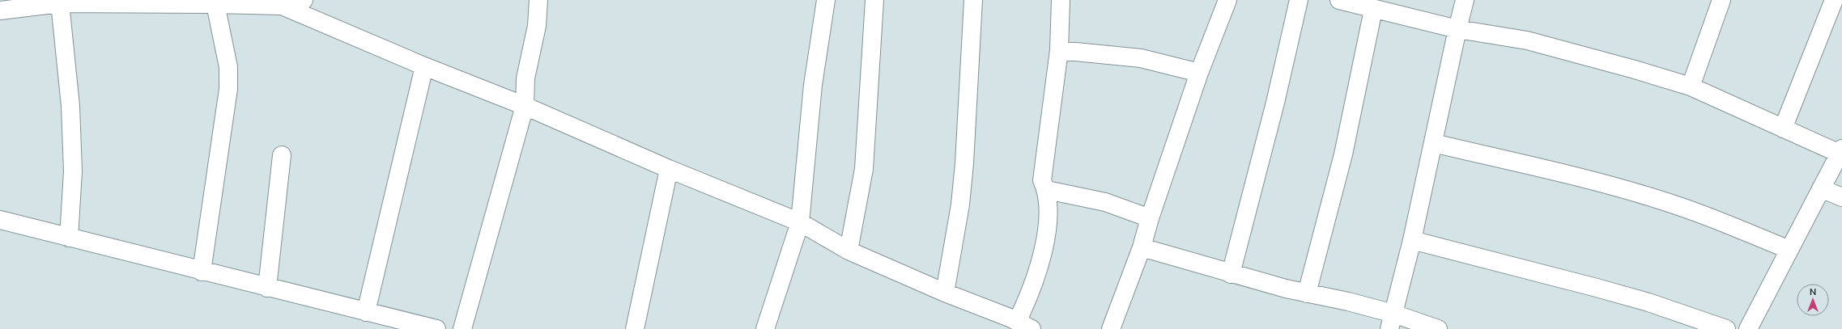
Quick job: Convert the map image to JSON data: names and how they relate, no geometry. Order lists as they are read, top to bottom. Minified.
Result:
{"north":"top"}
